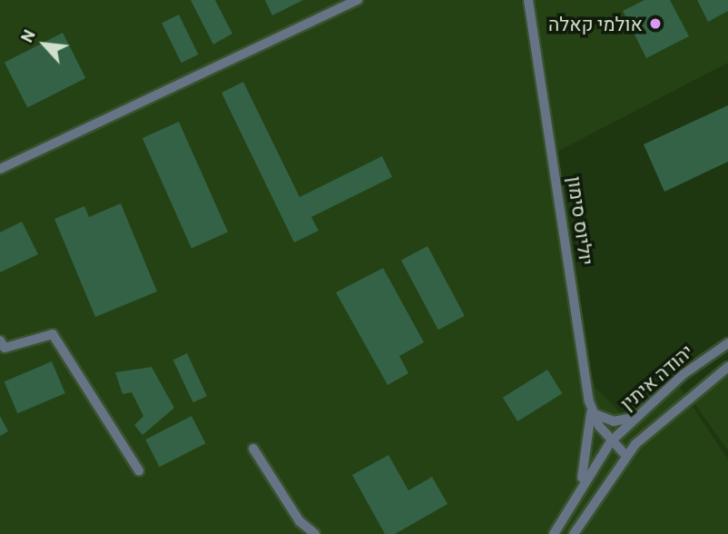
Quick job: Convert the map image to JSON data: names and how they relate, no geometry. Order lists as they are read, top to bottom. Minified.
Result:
{"streets":{"street":["יוליוס סימון","יהודה איתין"]},"crossings":[["יוליוס סימון","יהודה איתין"]],"places":["אולמי קאלה"],"north":"top left"}
